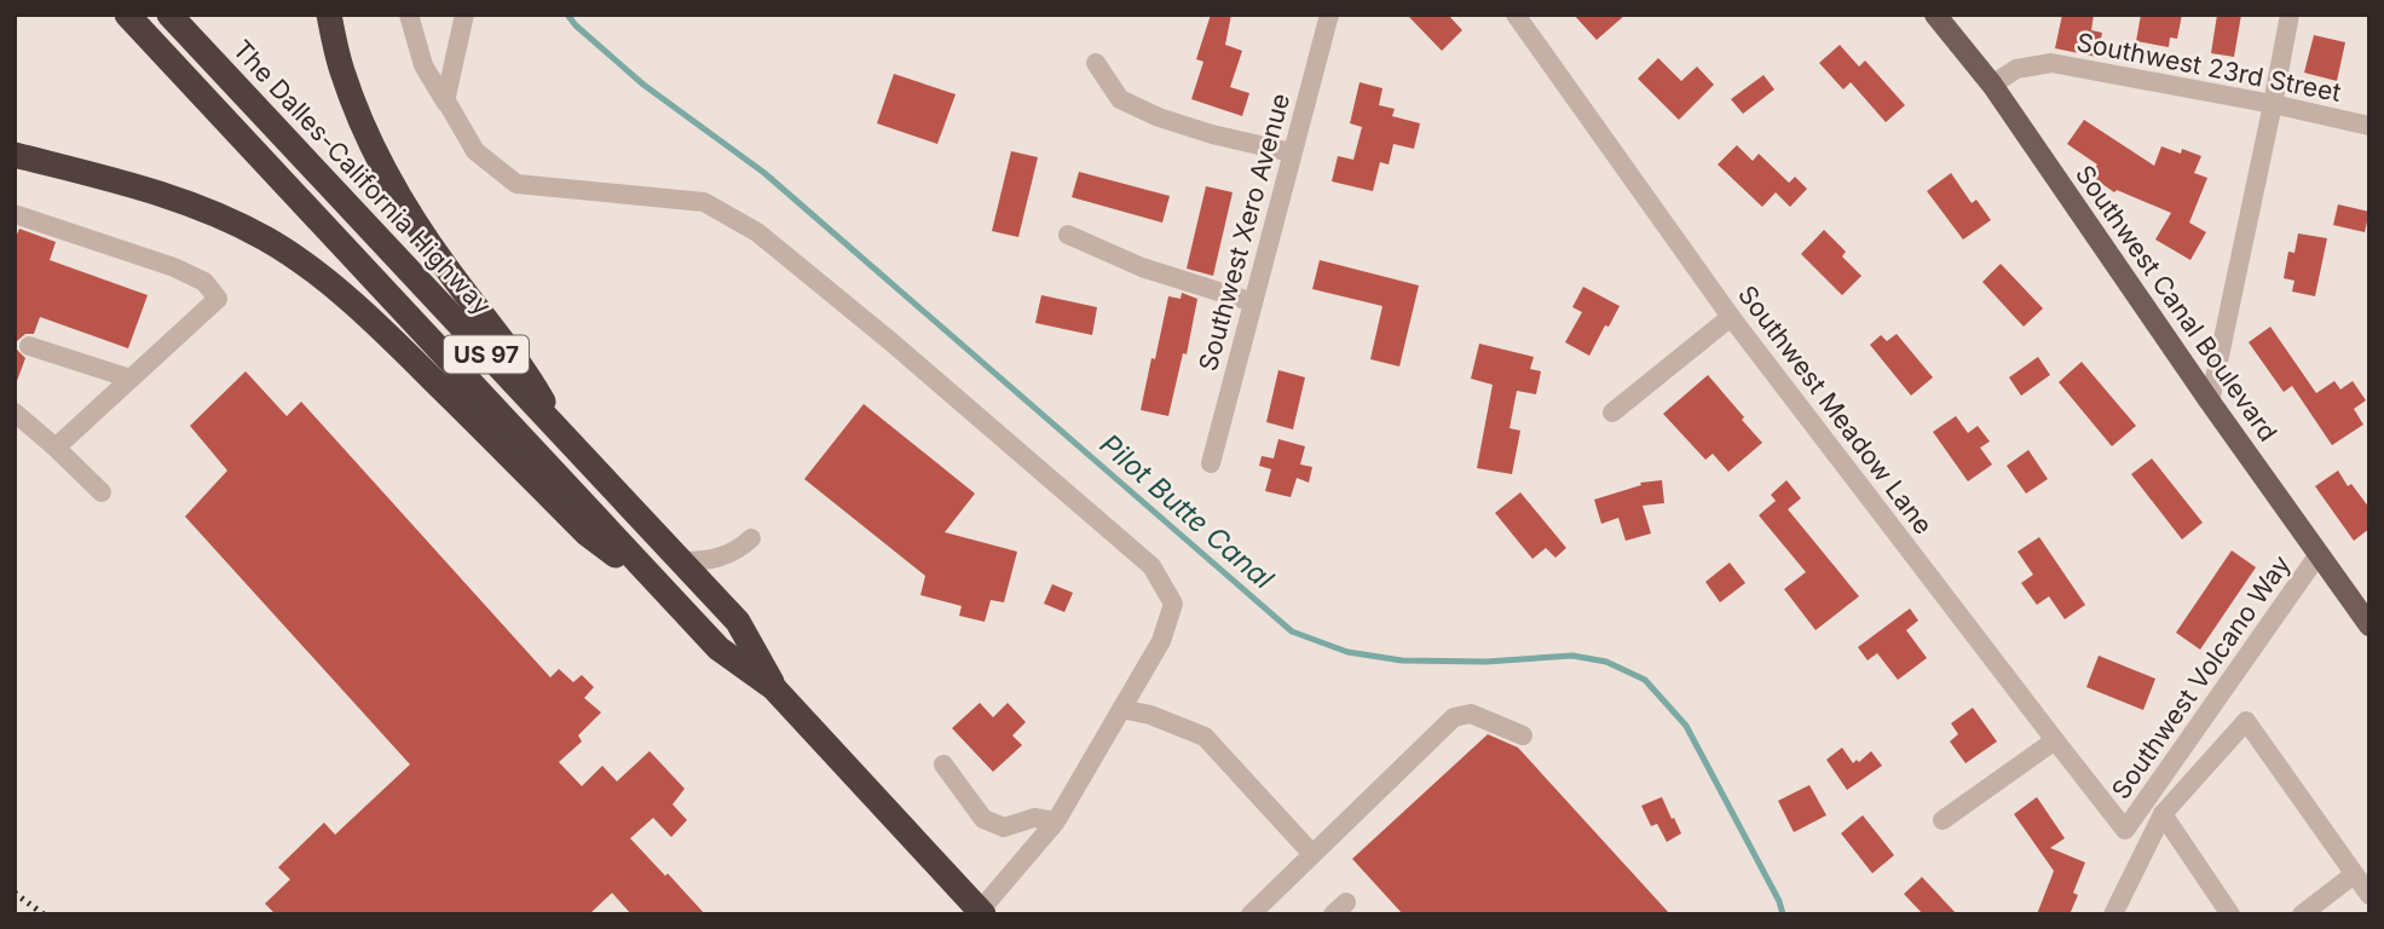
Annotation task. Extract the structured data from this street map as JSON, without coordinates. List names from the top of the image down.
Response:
{
  "streets": {
    "highway": ["The Dalles-California Highway", "US 97"],
    "main road": ["Southwest Canal Boulevard"],
    "street": [
      "Southwest 23rd Street",
      "Southwest Xero Avenue",
      "Southwest Meadow Lane",
      "Southwest Volcano Way"
    ]
  },
  "crossings": [
    ["Southwest 23rd Street", "Southwest Canal Boulevard"],
    ["Southwest Canal Boulevard", "Southwest Volcano Way"],
    ["Southwest Meadow Lane", "Southwest Volcano Way"]
  ],
  "water": ["Pilot Butte Canal"]
}
